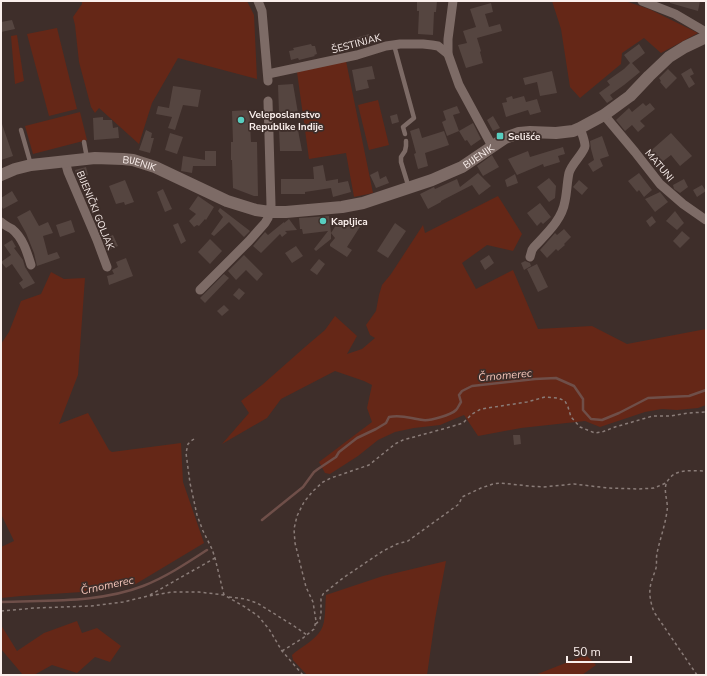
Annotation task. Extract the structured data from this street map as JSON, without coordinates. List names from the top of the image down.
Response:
{
  "streets": {
    "main road": ["BIJENIK"],
    "street": ["ŠESTINJAK", "MATUNI", "BIJENIČKI GOLJAK"]
  },
  "crossings": [
    ["BIJENIK", "MATUNI"],
    ["BIJENIK", "BIJENIČKI GOLJAK"]
  ],
  "water": ["Črnomerec"],
  "places": {
    "other": ["Veleposlanstvo Republike Indije", "Kapljica"],
    "transit": ["Selišće"]
  },
  "scale_bar": "50 m"
}
